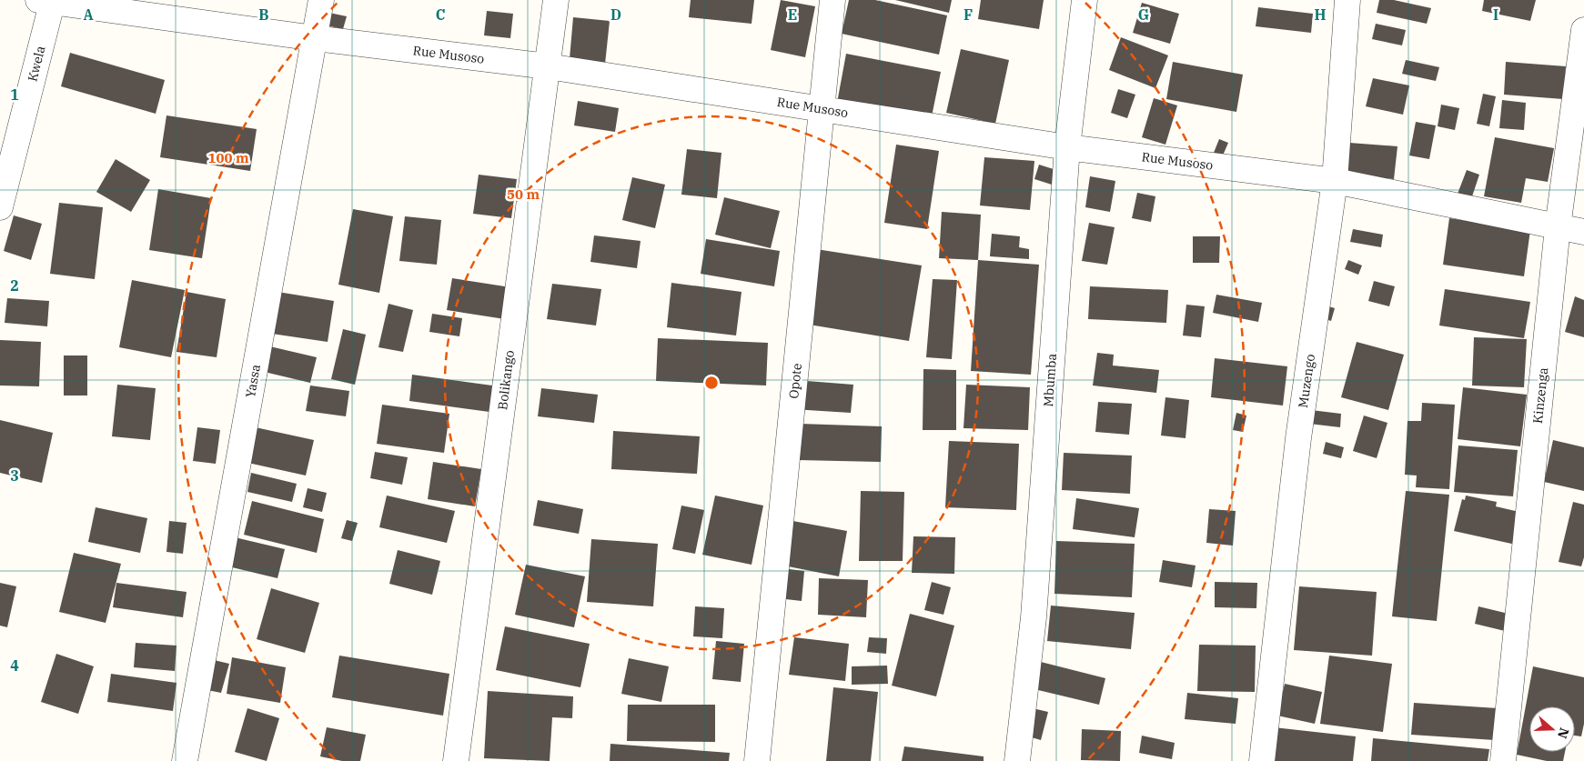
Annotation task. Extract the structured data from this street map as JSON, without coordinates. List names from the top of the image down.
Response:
{
  "streets": {
    "street": [
      "Rue Musoso",
      "Kwela",
      "Bolikango",
      "Mbumba",
      "Yassa",
      "Opote",
      "Muzengo",
      "Kinzenga"
    ]
  },
  "crossings": [
    ["Rue Musoso", "Kwela"],
    ["Rue Musoso", "Bolikango"],
    ["Rue Musoso", "Mbumba"],
    ["Rue Musoso", "Yassa"],
    ["Rue Musoso", "Opote"],
    ["Rue Musoso", "Muzengo"],
    ["Rue Musoso", "Kinzenga"]
  ],
  "north": "right",
  "grid": {
    "columns": [
      "A",
      "B",
      "C",
      "D",
      "E",
      "F",
      "G",
      "H",
      "I"
    ],
    "rows": [
      "1",
      "2",
      "3",
      "4"
    ]
  },
  "rings": ["100 m", "50 m"]
}
